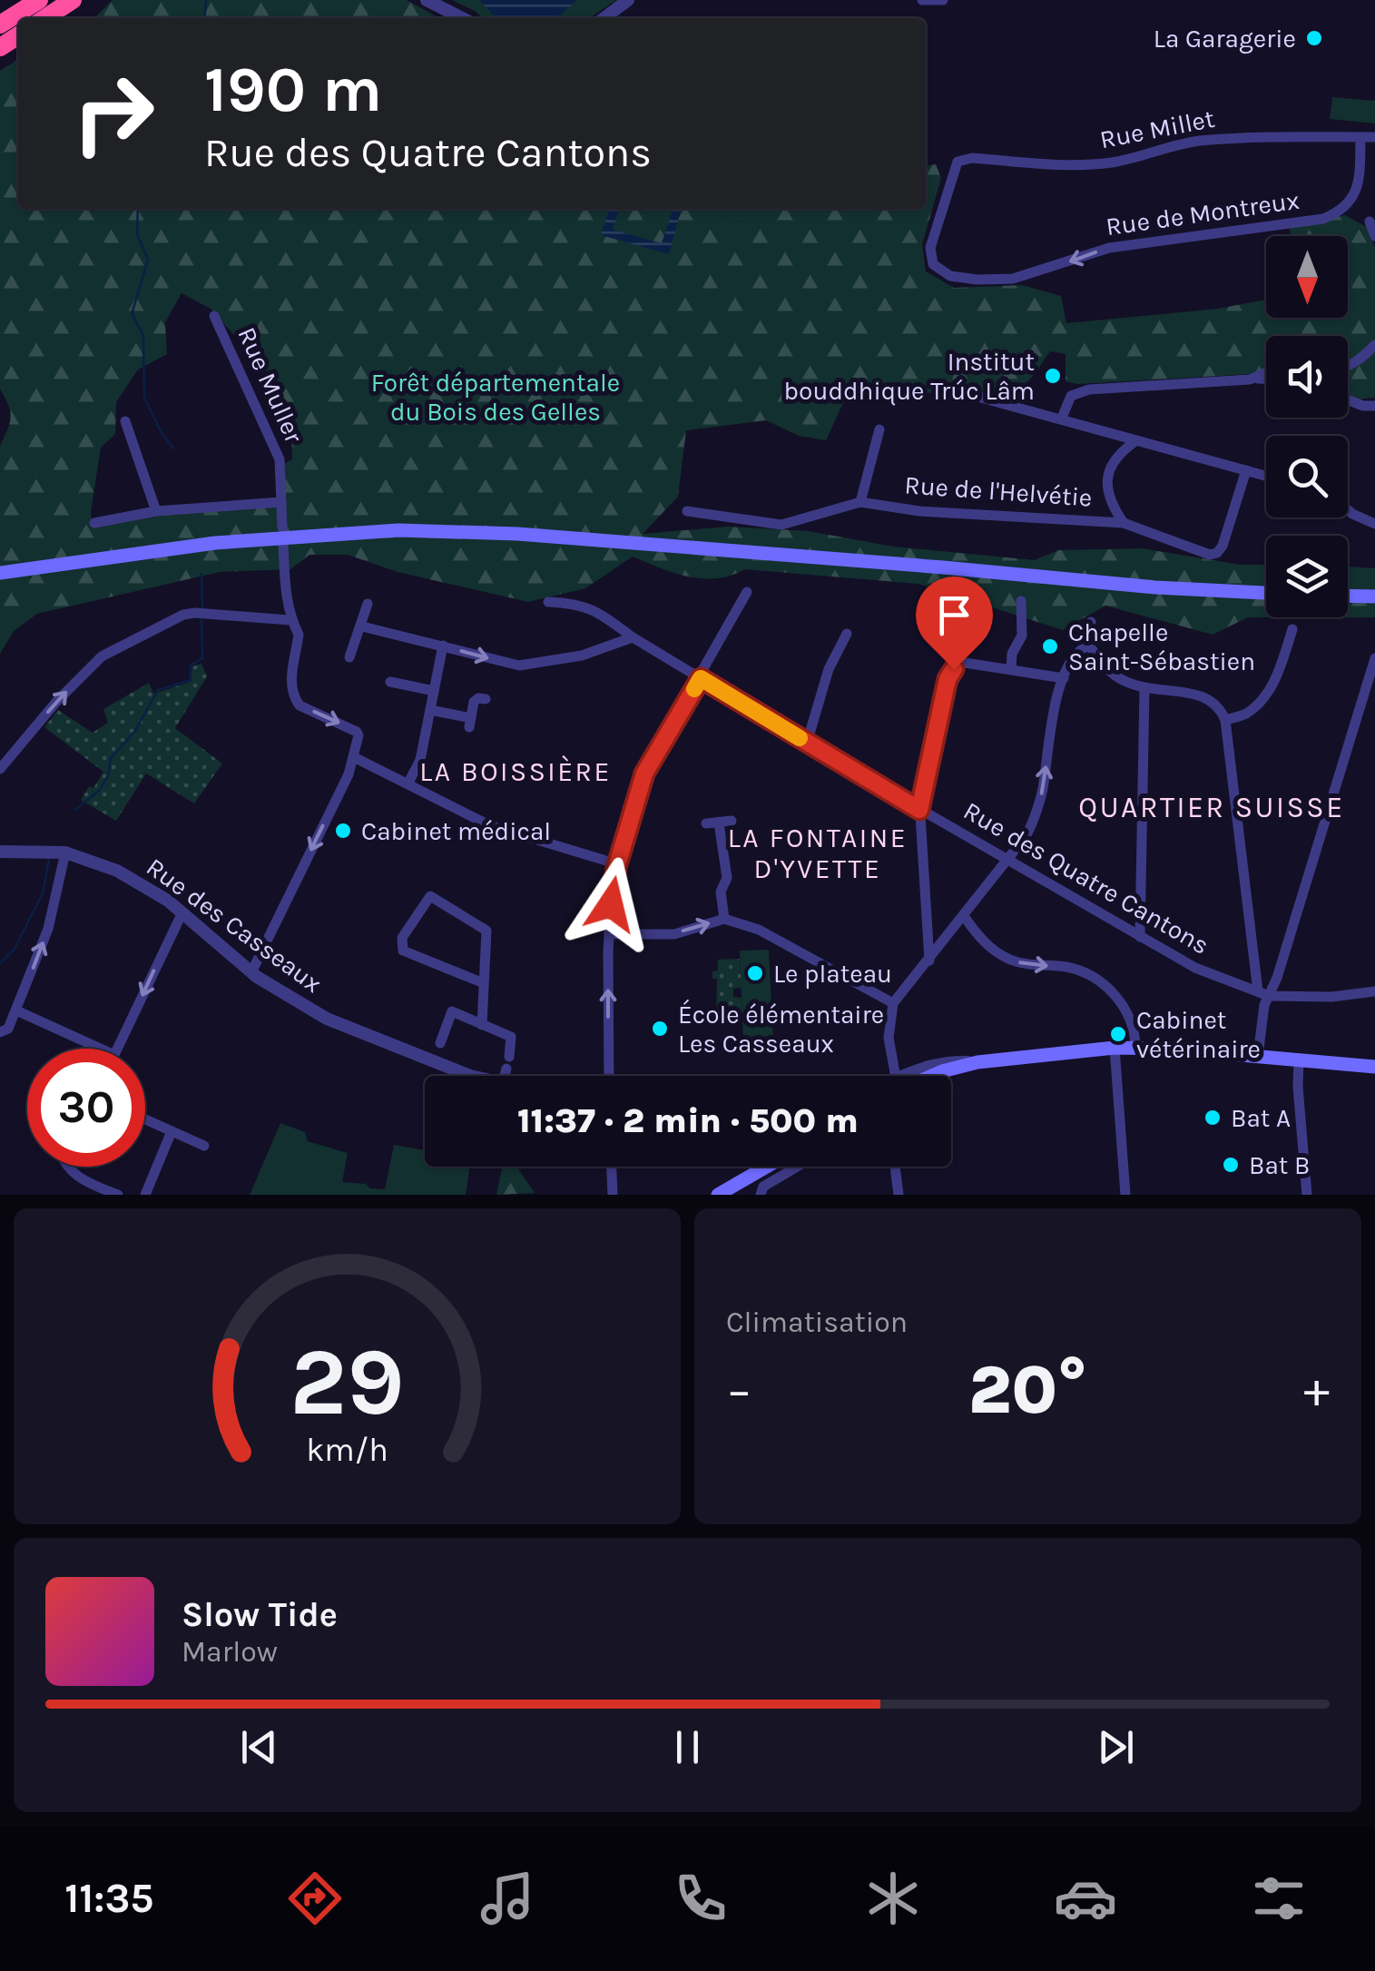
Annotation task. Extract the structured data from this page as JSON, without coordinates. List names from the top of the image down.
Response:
{
  "streets": {
    "street": [
      "Rue Millet",
      "Rue de Montreux",
      "Rue Muller",
      "Rue de l'Helvétie",
      "Rue des Quatre Cantons",
      "Rue des Casseaux"
    ]
  },
  "crossings": [
    ["Rue Millet", "Rue de Montreux"]
  ],
  "districts": ["LA BOISSIÈRE", "QUARTIER SUISSE", "LA FONTAINE D'YVETTE"],
  "parks": ["Forêt départementale du Bois des Gelles"],
  "places": [
    "La Garagerie",
    "Institut bouddhique Trúc Lâm",
    "Chapelle Saint-Sébastien",
    "Cabinet médical",
    "Le plateau",
    "École élémentaire Les Casseaux",
    "Cabinet vétérinaire",
    "Bat A",
    "Bat B"
  ],
  "north": "bottom",
  "page": {
    "turn": ["190 m", "Rue des Quatre Cantons"],
    "limit": "30",
    "trip": "11:37 · 2 min · 500 m",
    "tile": "Climatisation",
    "heat": ["−", "20°", "+"],
    "song": ["Slow Tide", "Marlow"],
    "tabs": "11:35",
    "gauge": ["29", "km/h"]
  }
}
